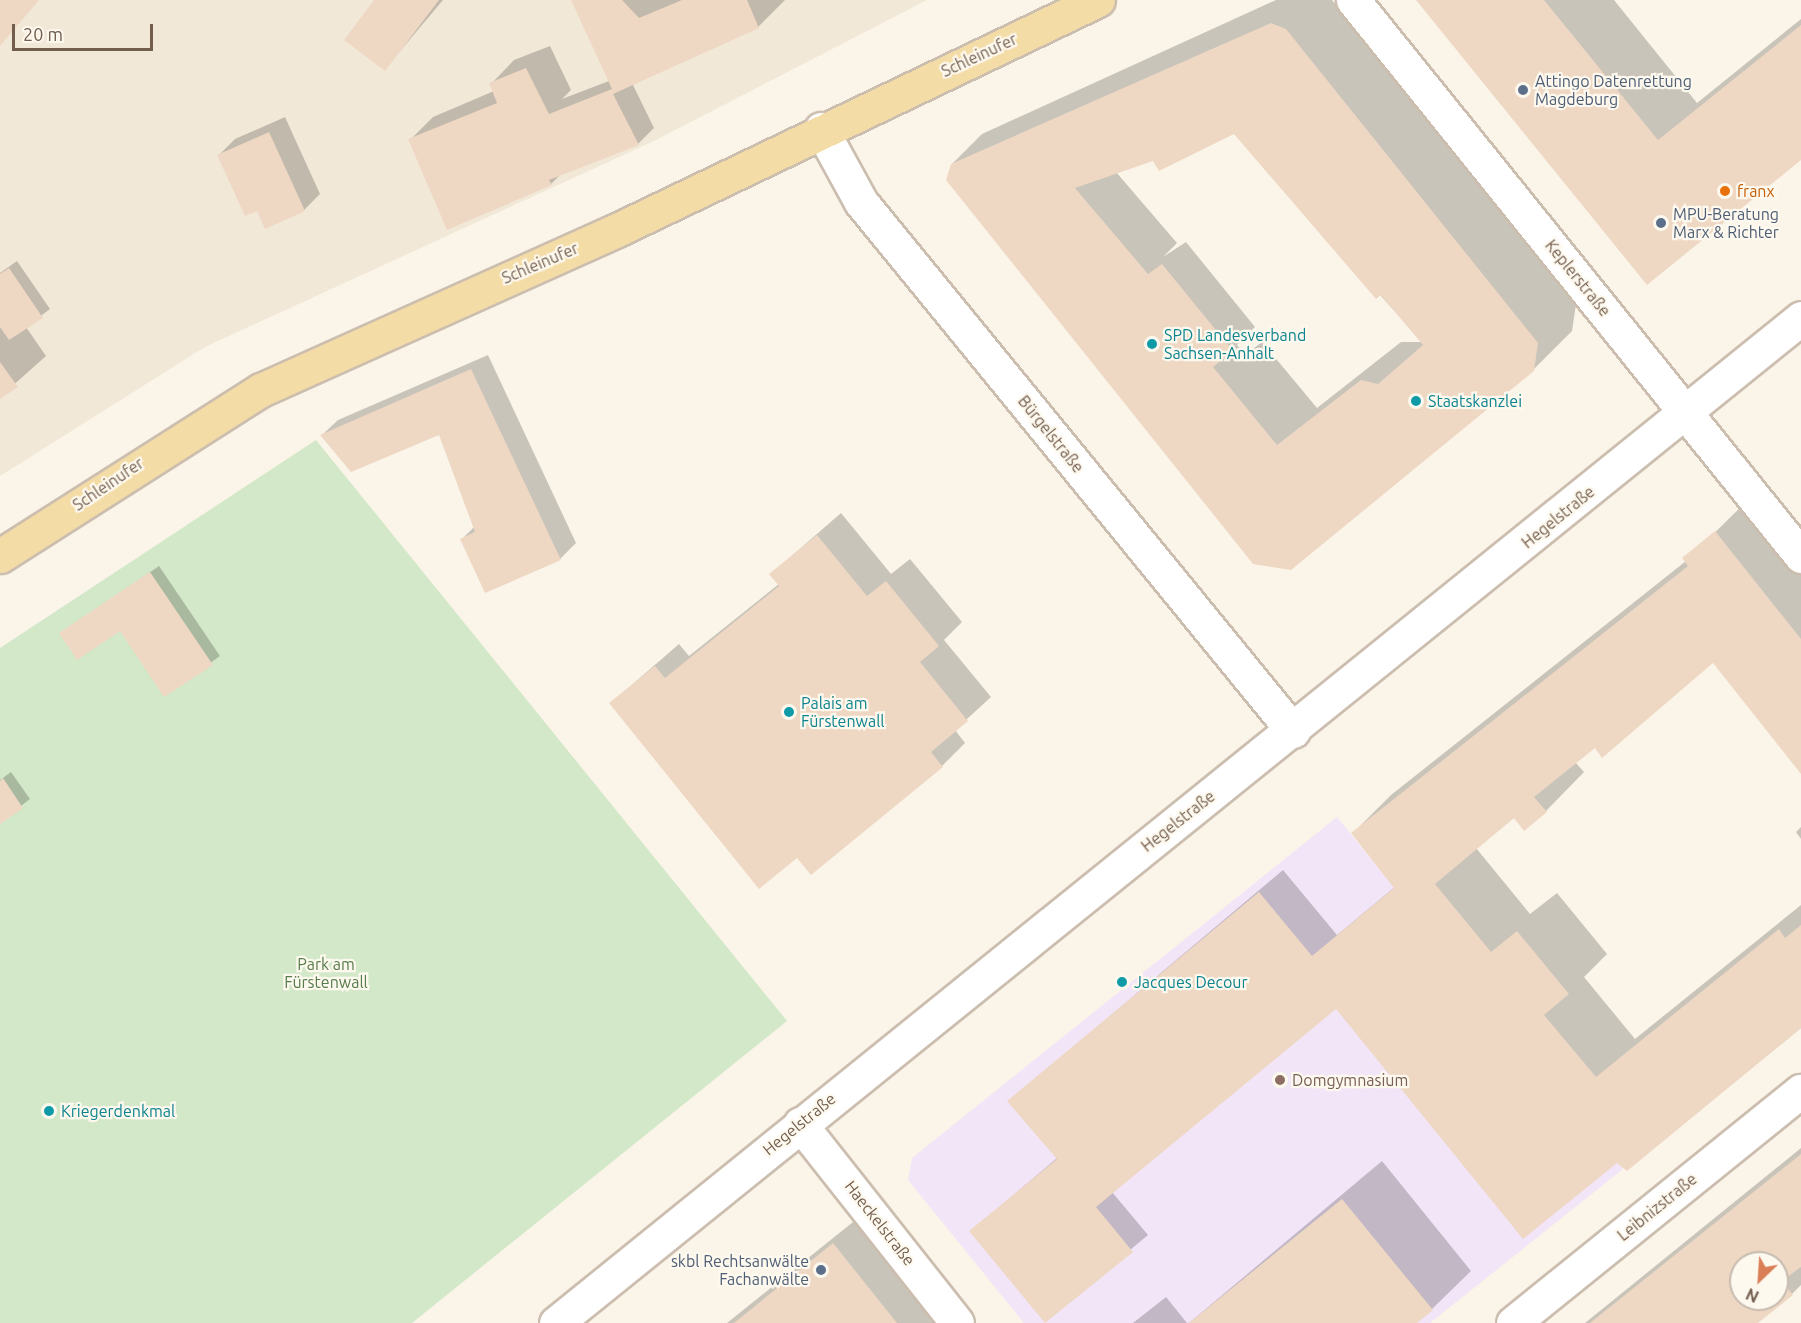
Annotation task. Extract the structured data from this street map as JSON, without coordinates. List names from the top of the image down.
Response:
{
  "streets": {
    "main road": ["Schleinufer"],
    "street": [
      "Keplerstraße",
      "Bürgelstraße",
      "Hegelstraße",
      "Leibnizstraße",
      "Haeckelstraße"
    ]
  },
  "crossings": [
    ["Schleinufer", "Bürgelstraße"],
    ["Keplerstraße", "Hegelstraße"],
    ["Bürgelstraße", "Hegelstraße"],
    ["Hegelstraße", "Haeckelstraße"]
  ],
  "parks": ["Park am Fürstenwall"],
  "places": [
    "Attingo Datenrettung Magdeburg",
    "franx",
    "MPU-Beratung Marx & Richter",
    "SPD Landesverband Sachsen-Anhalt",
    "Staatskanzlei",
    "Palais am Fürstenwall",
    "Jacques Decour",
    "Domgymnasium",
    "Kriegerdenkmal",
    "skbl Rechtsanwälte Fachanwälte"
  ],
  "scale_bar": "20 m",
  "north": "bottom left"
}
